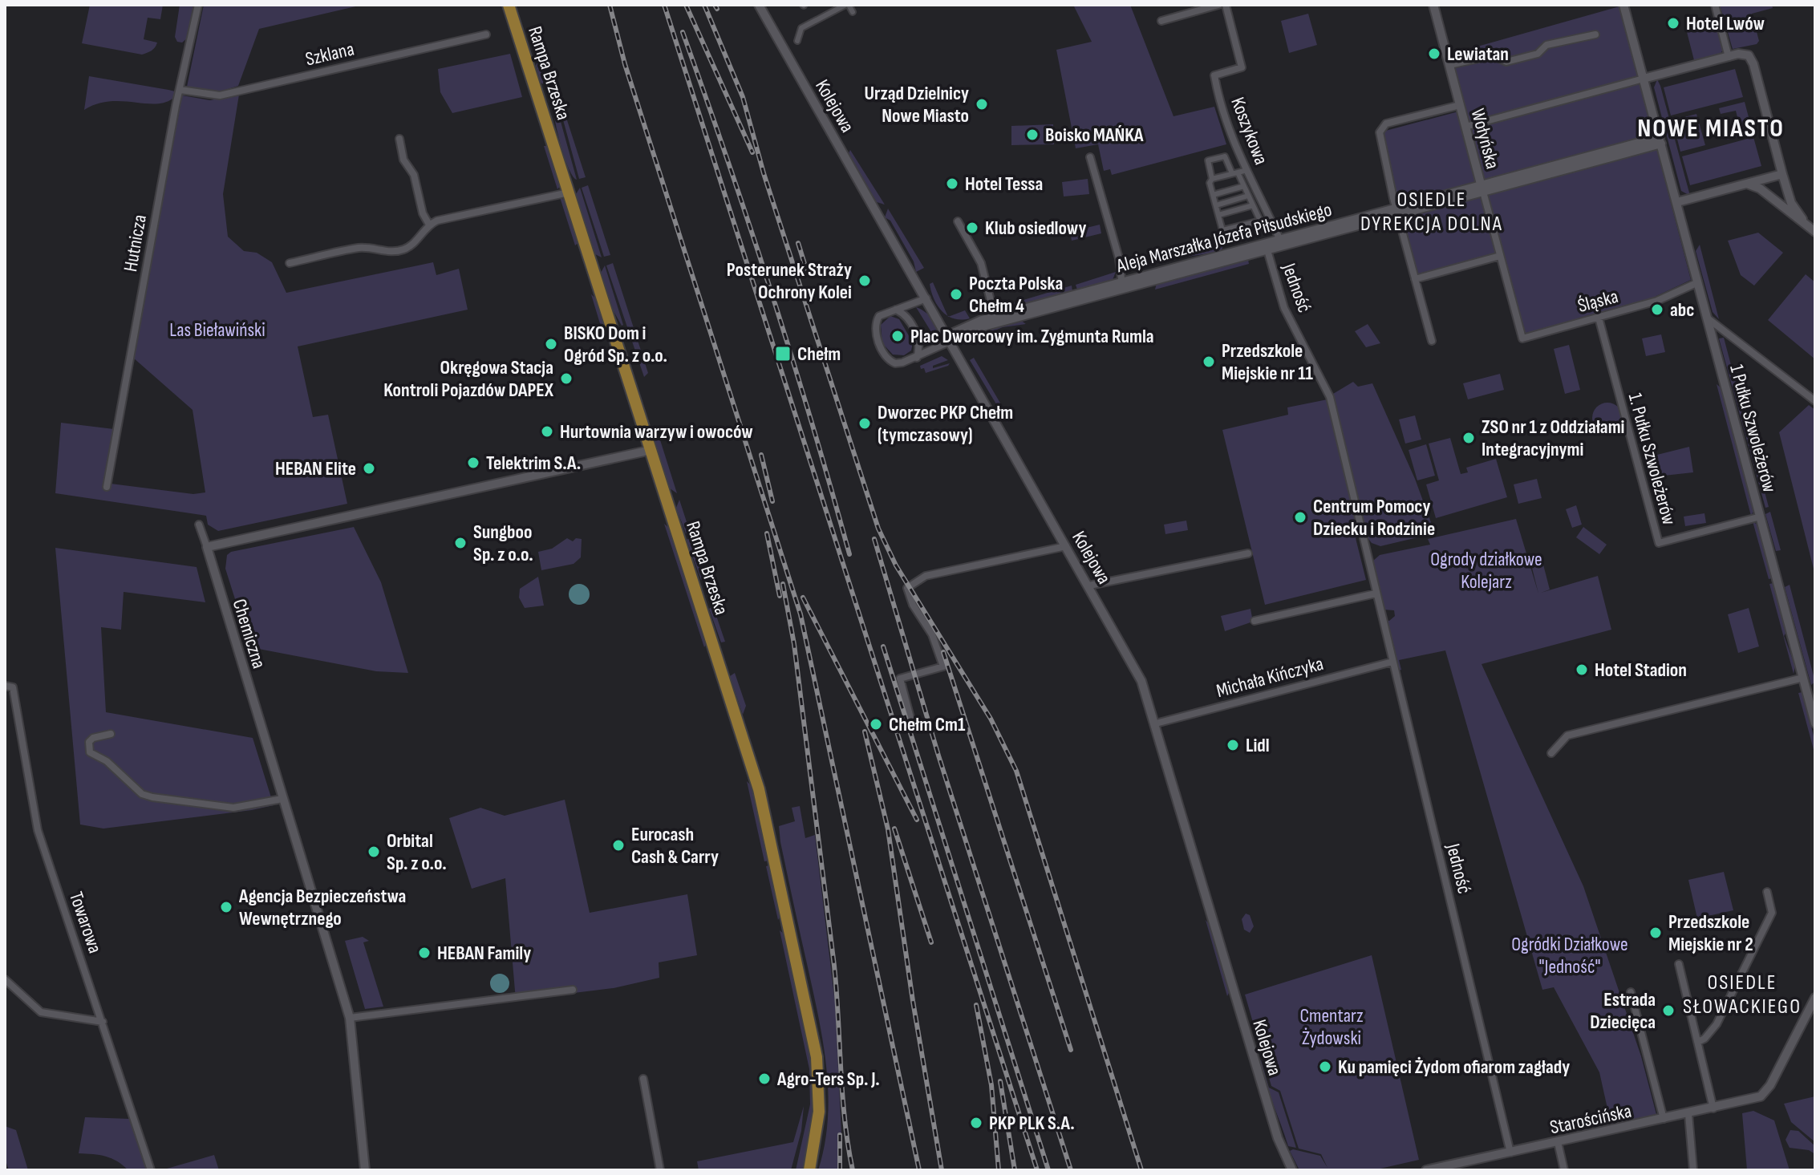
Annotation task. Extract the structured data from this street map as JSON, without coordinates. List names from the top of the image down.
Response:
{
  "streets": {
    "highway": ["Rampa Brzeska"],
    "street": [
      "Szklana",
      "Kolejowa",
      "Koszykowa",
      "Wołyńska",
      "Aleja Marszałka Józefa Piłsudskiego",
      "Hutnicza",
      "Jedność",
      "Śląska",
      "1 Pułku Szwoleżerów",
      "1. Pułku Szwoleżerów",
      "Chemiczna",
      "Michała Kińczyka",
      "Towarowa",
      "Starościńska"
    ]
  },
  "crossings": [
    ["Szklana", "Hutnicza"],
    ["Kolejowa", "Aleja Marszałka Józefa Piłsudskiego"],
    ["Kolejowa", "Michała Kińczyka"],
    ["Koszykowa", "Aleja Marszałka Józefa Piłsudskiego"],
    ["Wołyńska", "Aleja Marszałka Józefa Piłsudskiego"],
    ["Wołyńska", "Śląska"],
    ["Aleja Marszałka Józefa Piłsudskiego", "Jedność"],
    ["Aleja Marszałka Józefa Piłsudskiego", "1 Pułku Szwoleżerów"],
    ["Jedność", "Michała Kińczyka"],
    ["Jedność", "Starościńska"],
    ["Śląska", "1 Pułku Szwoleżerów"],
    ["Śląska", "1. Pułku Szwoleżerów"],
    ["1 Pułku Szwoleżerów", "1. Pułku Szwoleżerów"]
  ],
  "districts": ["NOWE MIASTO", "OSIEDLE DYREKCJA DOLNA", "OSIEDLE SŁOWACKIEGO"],
  "parks": [
    "Las Bieławiński",
    "Ogrody działkowe Kolejarz",
    "Ogródki Działkowe \"Jedność\"",
    "Cmentarz Żydowski"
  ],
  "places": {
    "other": [
      "Hotel Lwów",
      "Lewiatan",
      "Urząd Dzielnicy Nowe Miasto",
      "Boisko MAŃKA",
      "Hotel Tessa",
      "Klub osiedlowy",
      "Posterunek Straży Ochrony Kolei",
      "Poczta Polska Chełm 4",
      "abc",
      "Plac Dworcowy im. Zygmunta Rumla",
      "BISKO Dom i Ogród Sp. z o.o.",
      "Przedszkole Miejskie nr 11",
      "Okręgowa Stacja Kontroli Pojazdów DAPEX",
      "Dworzec PKP Chełm (tymczasowy)",
      "Hurtownia warzyw i owoców",
      "ZSO nr 1 z Oddziałami Integracyjnymi",
      "Telektrim S.A.",
      "HEBAN Elite",
      "Centrum Pomocy Dziecku i Rodzinie",
      "Sungboo Sp. z o.o.",
      "Hotel Stadion",
      "Chełm Cm1",
      "Lidl",
      "Eurocash Cash & Carry",
      "Orbital Sp. z o.o.",
      "Agencja Bezpieczeństwa Wewnętrznego",
      "Przedszkole Miejskie nr 2",
      "HEBAN Family",
      "Estrada Dziecięca",
      "Ku pamięci Żydom ofiarom zagłady",
      "Agro-Ters Sp. J.",
      "PKP PLK S.A."
    ],
    "transit": ["Chełm"]
  }
}
